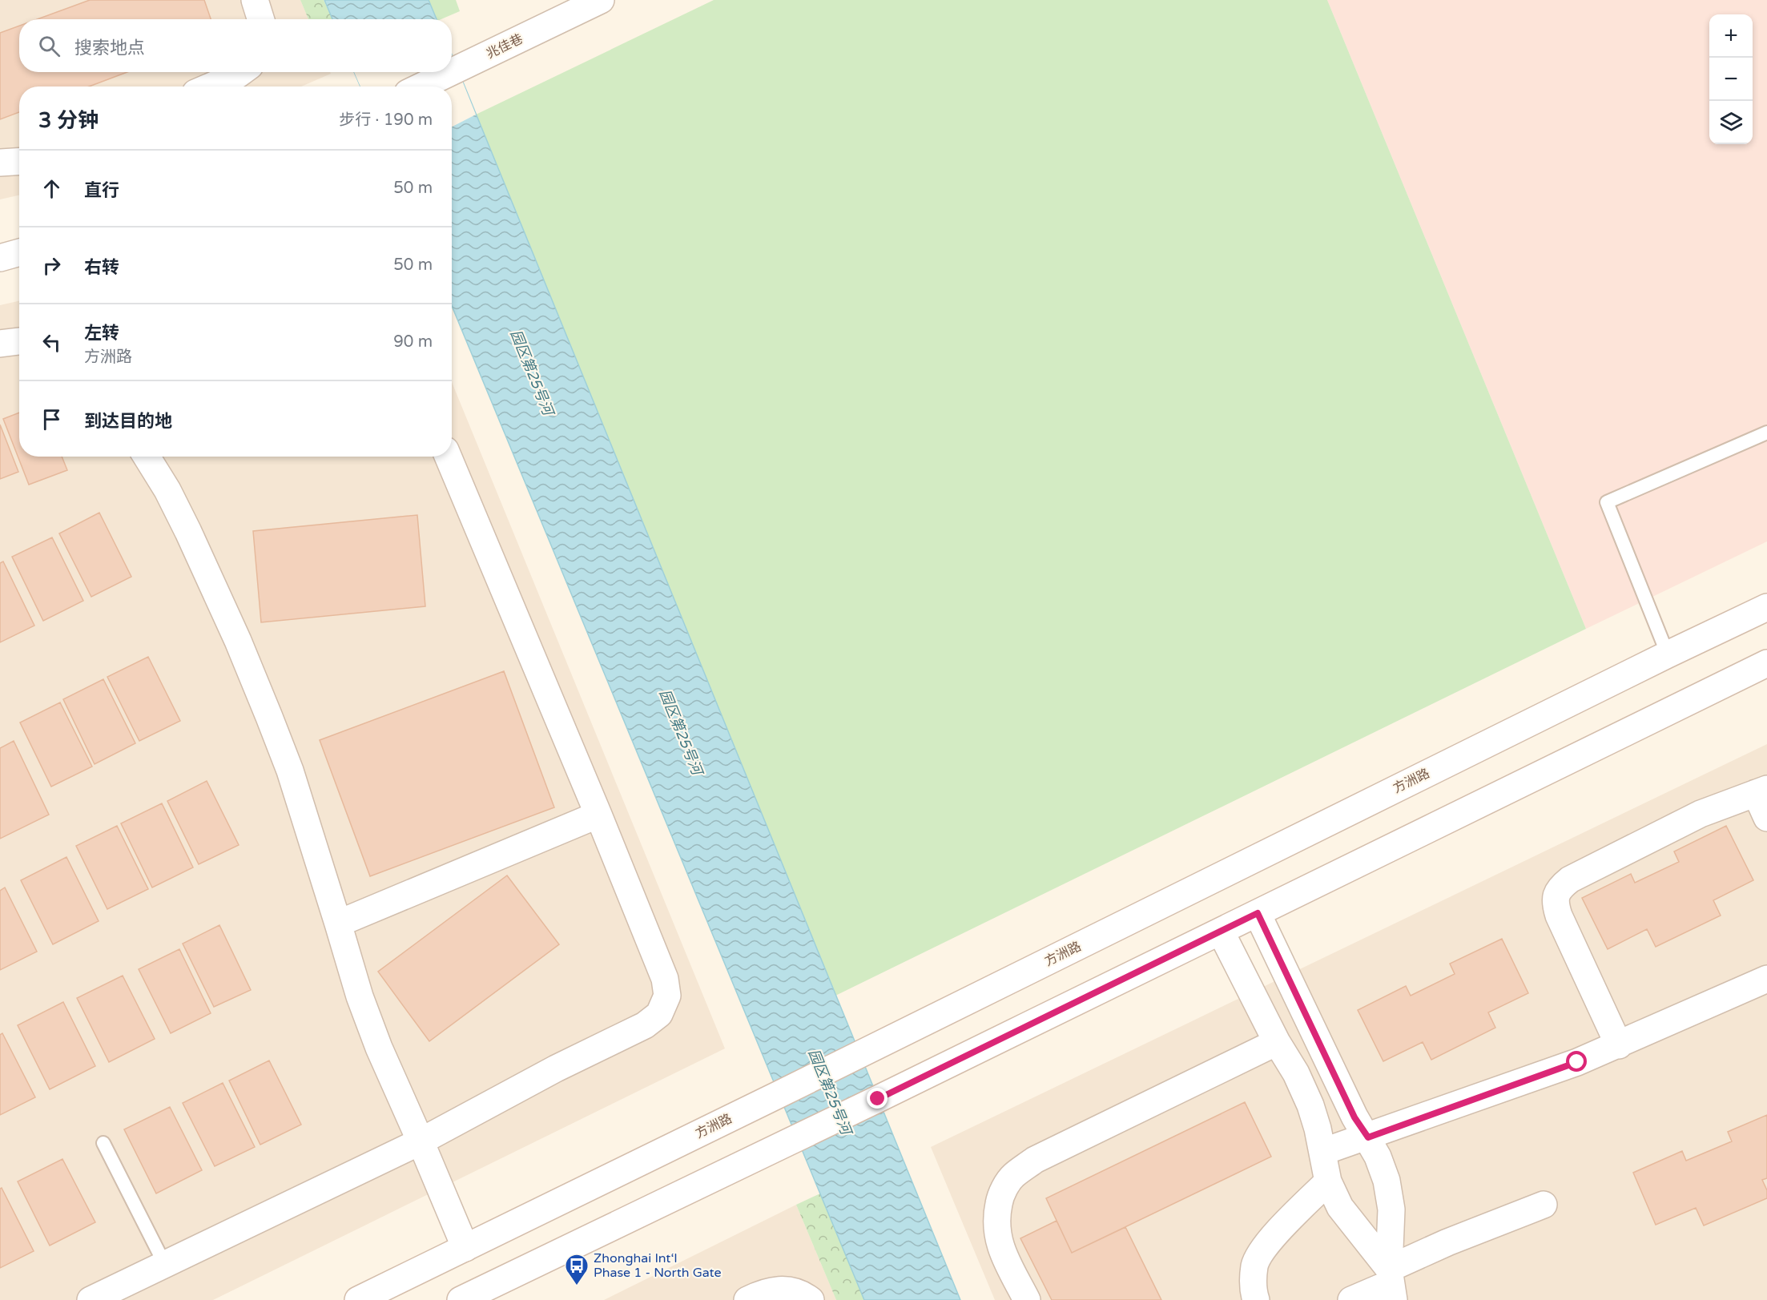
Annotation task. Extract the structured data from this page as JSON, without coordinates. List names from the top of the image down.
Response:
{
  "streets": {
    "street": ["兆佳巷", "方洲路"]
  },
  "water": ["园区第25号河"],
  "places": {
    "bus stop": ["Zhonghai Int‘l Phase 1 - North Gate"]
  },
  "page": {
    "map_buttons": ["+", "−"],
    "search": "搜索地点",
    "heading": ["3 分钟", "步行 · 190 m"],
    "list": [
      ["直行", "50 m"],
      ["右转", "50 m"],
      ["左转", "方洲路", "90 m"],
      "到达目的地"
    ]
  }
}
